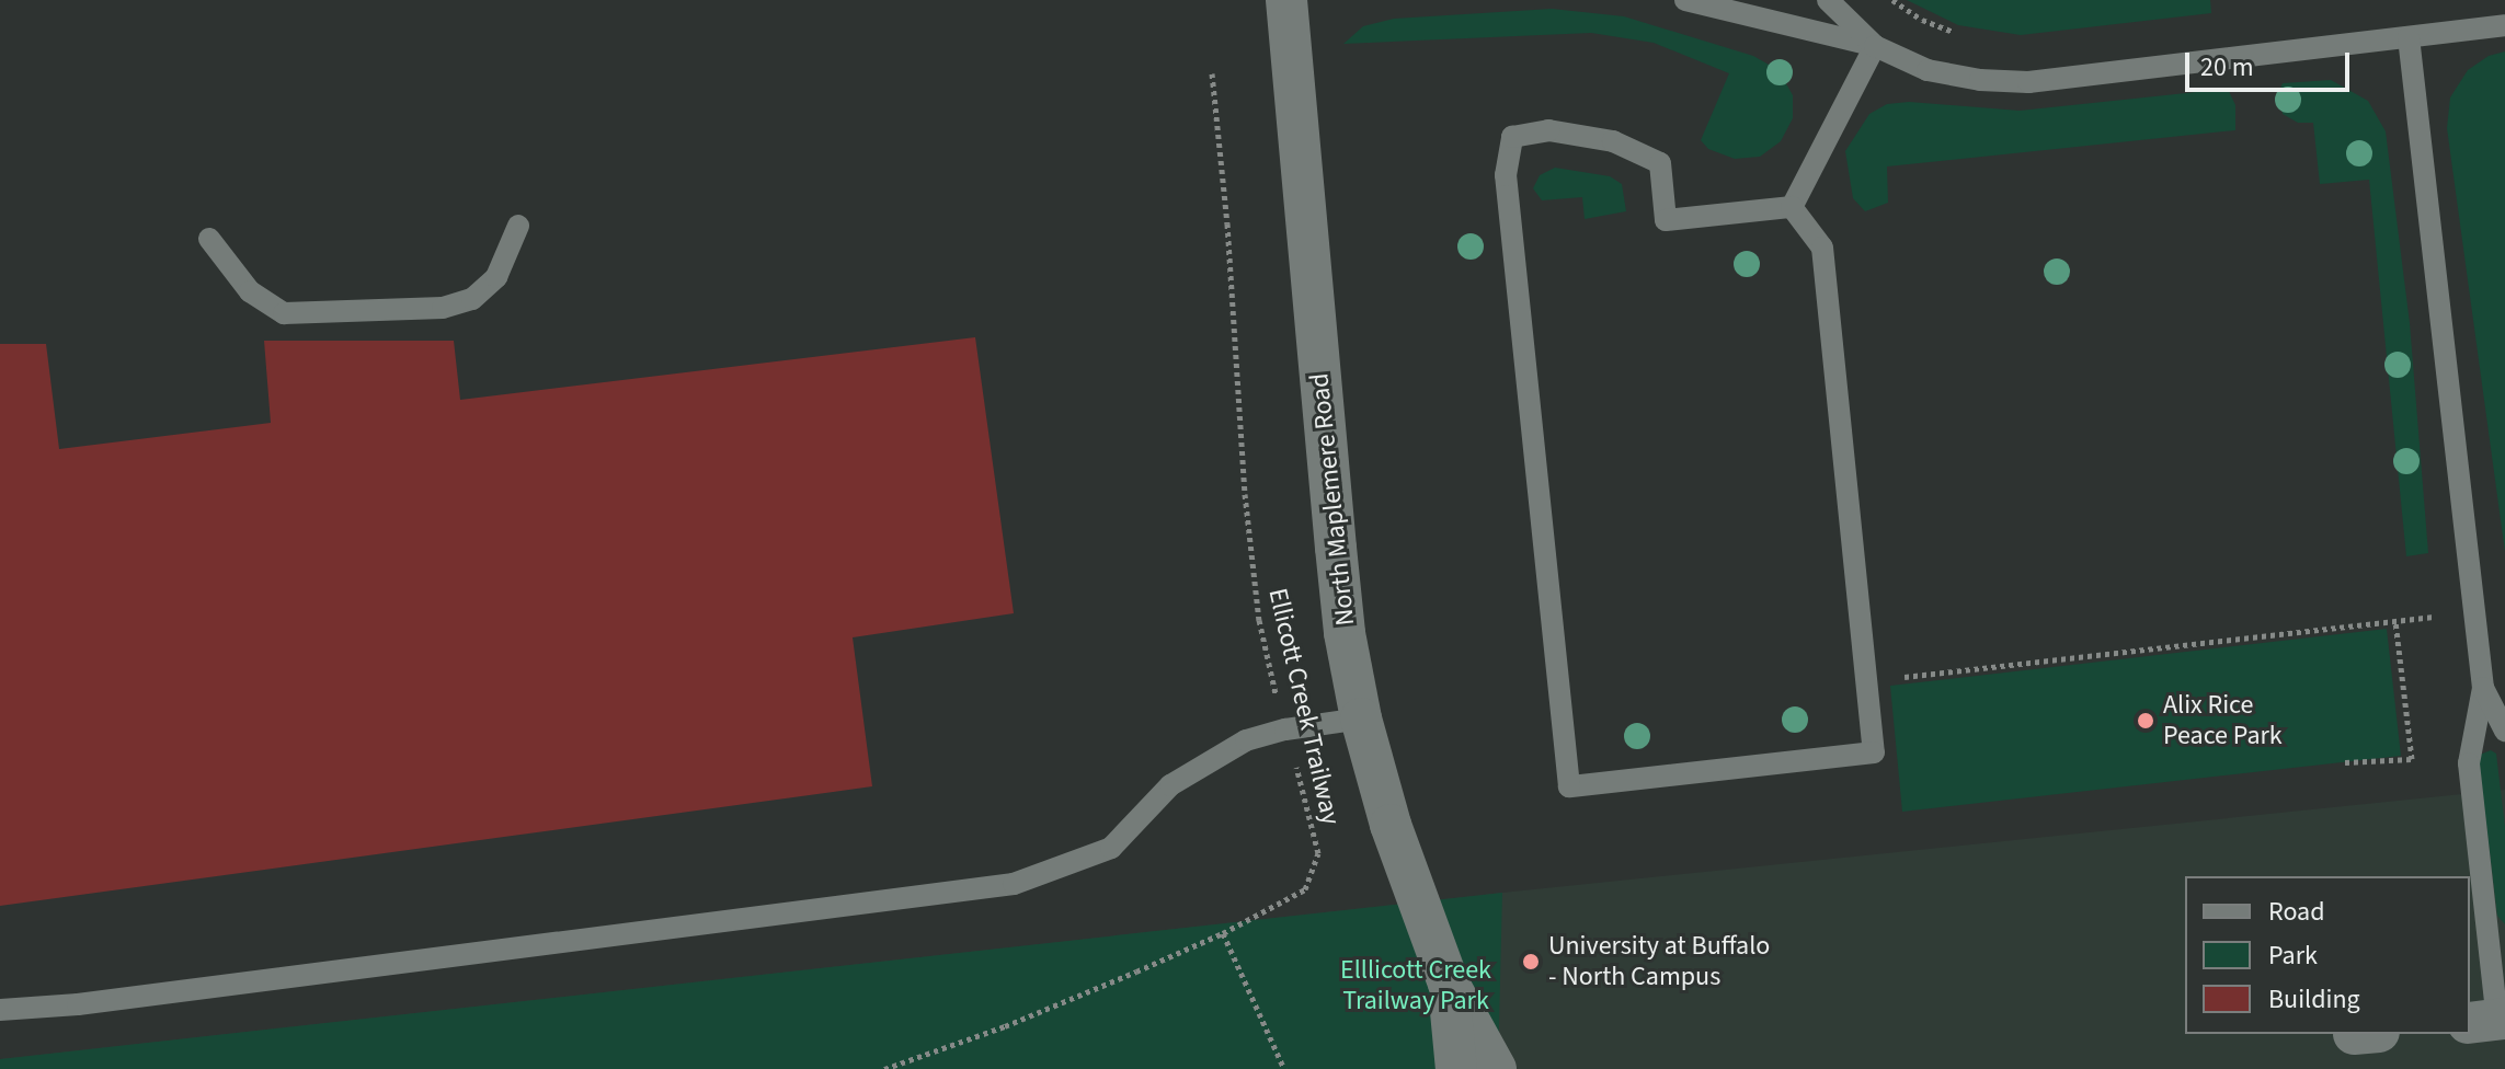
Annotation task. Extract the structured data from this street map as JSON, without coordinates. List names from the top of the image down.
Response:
{
  "streets": {
    "street": ["North Maplemere Road"],
    "path": ["Ellicott Creek Trailway"]
  },
  "parks": ["Elllicott Creek Trailway Park"],
  "places": ["Alix Rice Peace Park", "University at Buffalo - North Campus"],
  "legend": ["Road", "Park", "Building"],
  "scale_bar": "20 m"
}
